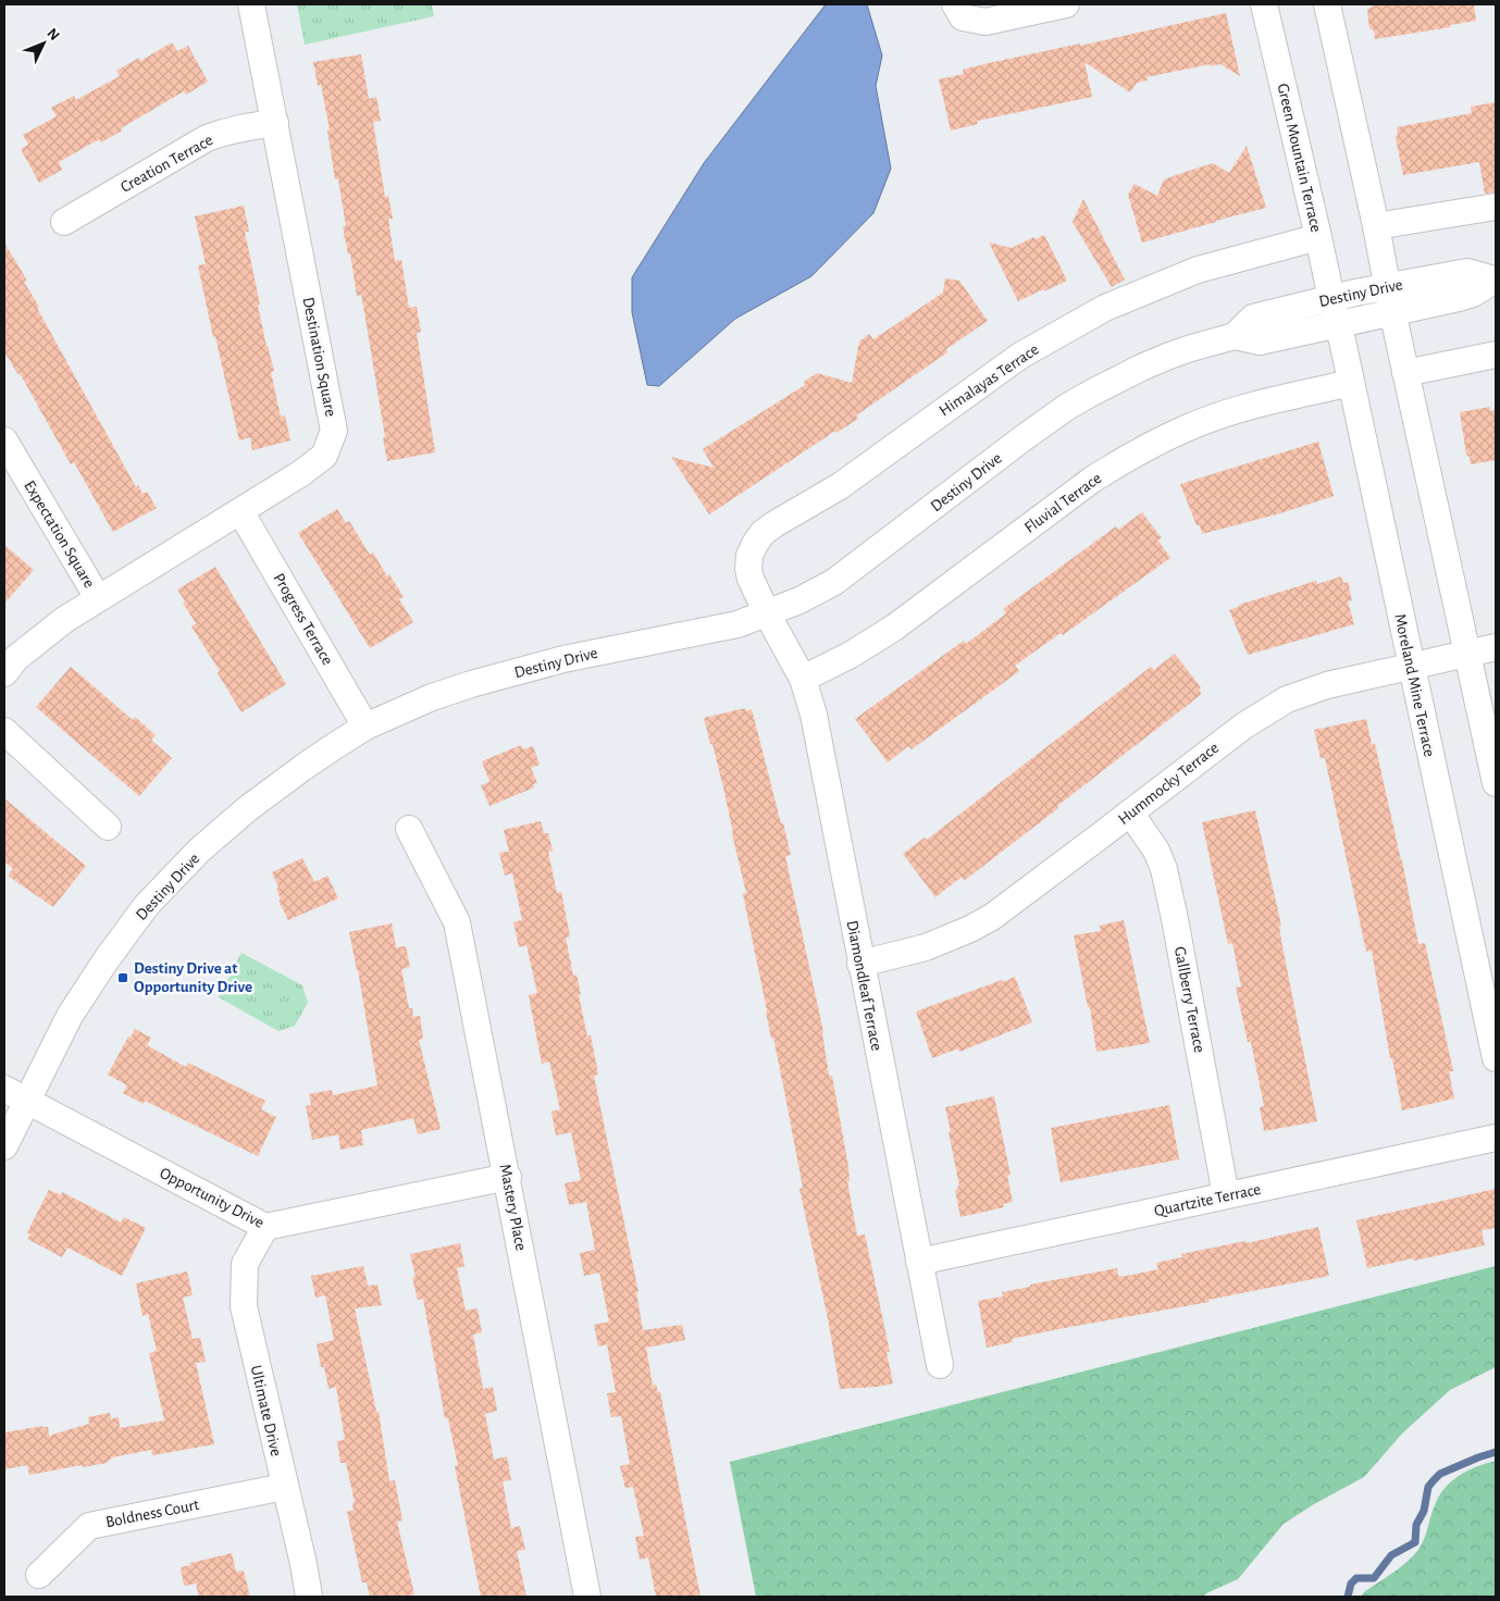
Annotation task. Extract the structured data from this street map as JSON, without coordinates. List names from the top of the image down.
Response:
{
  "streets": {
    "street": [
      "Green Mountain Terrace",
      "Creation Terrace",
      "Destiny Drive",
      "Destination Square",
      "Himalayas Terrace",
      "Fluvial Terrace",
      "Expectation Square",
      "Progress Terrace",
      "Moreland Mine Terrace",
      "Hummocky Terrace",
      "Diamondleaf Terrace",
      "Gallberry Terrace",
      "Opportunity Drive",
      "Quartzite Terrace",
      "Mastery Place",
      "Ultimate Drive",
      "Boldness Court"
    ]
  },
  "crossings": [
    ["Green Mountain Terrace", "Destiny Drive"],
    ["Green Mountain Terrace", "Himalayas Terrace"],
    ["Green Mountain Terrace", "Moreland Mine Terrace"],
    ["Creation Terrace", "Destination Square"],
    ["Destiny Drive", "Himalayas Terrace"],
    ["Destiny Drive", "Progress Terrace"],
    ["Destiny Drive", "Moreland Mine Terrace"],
    ["Destiny Drive", "Diamondleaf Terrace"],
    ["Destiny Drive", "Opportunity Drive"],
    ["Destination Square", "Expectation Square"],
    ["Destination Square", "Progress Terrace"],
    ["Himalayas Terrace", "Diamondleaf Terrace"],
    ["Fluvial Terrace", "Moreland Mine Terrace"],
    ["Fluvial Terrace", "Diamondleaf Terrace"],
    ["Moreland Mine Terrace", "Hummocky Terrace"],
    ["Hummocky Terrace", "Diamondleaf Terrace"],
    ["Hummocky Terrace", "Gallberry Terrace"],
    ["Diamondleaf Terrace", "Quartzite Terrace"],
    ["Gallberry Terrace", "Quartzite Terrace"],
    ["Opportunity Drive", "Mastery Place"],
    ["Opportunity Drive", "Ultimate Drive"],
    ["Ultimate Drive", "Boldness Court"]
  ],
  "places": {
    "transit": ["Destiny Drive at Opportunity Drive"]
  },
  "north": "top right"
}
